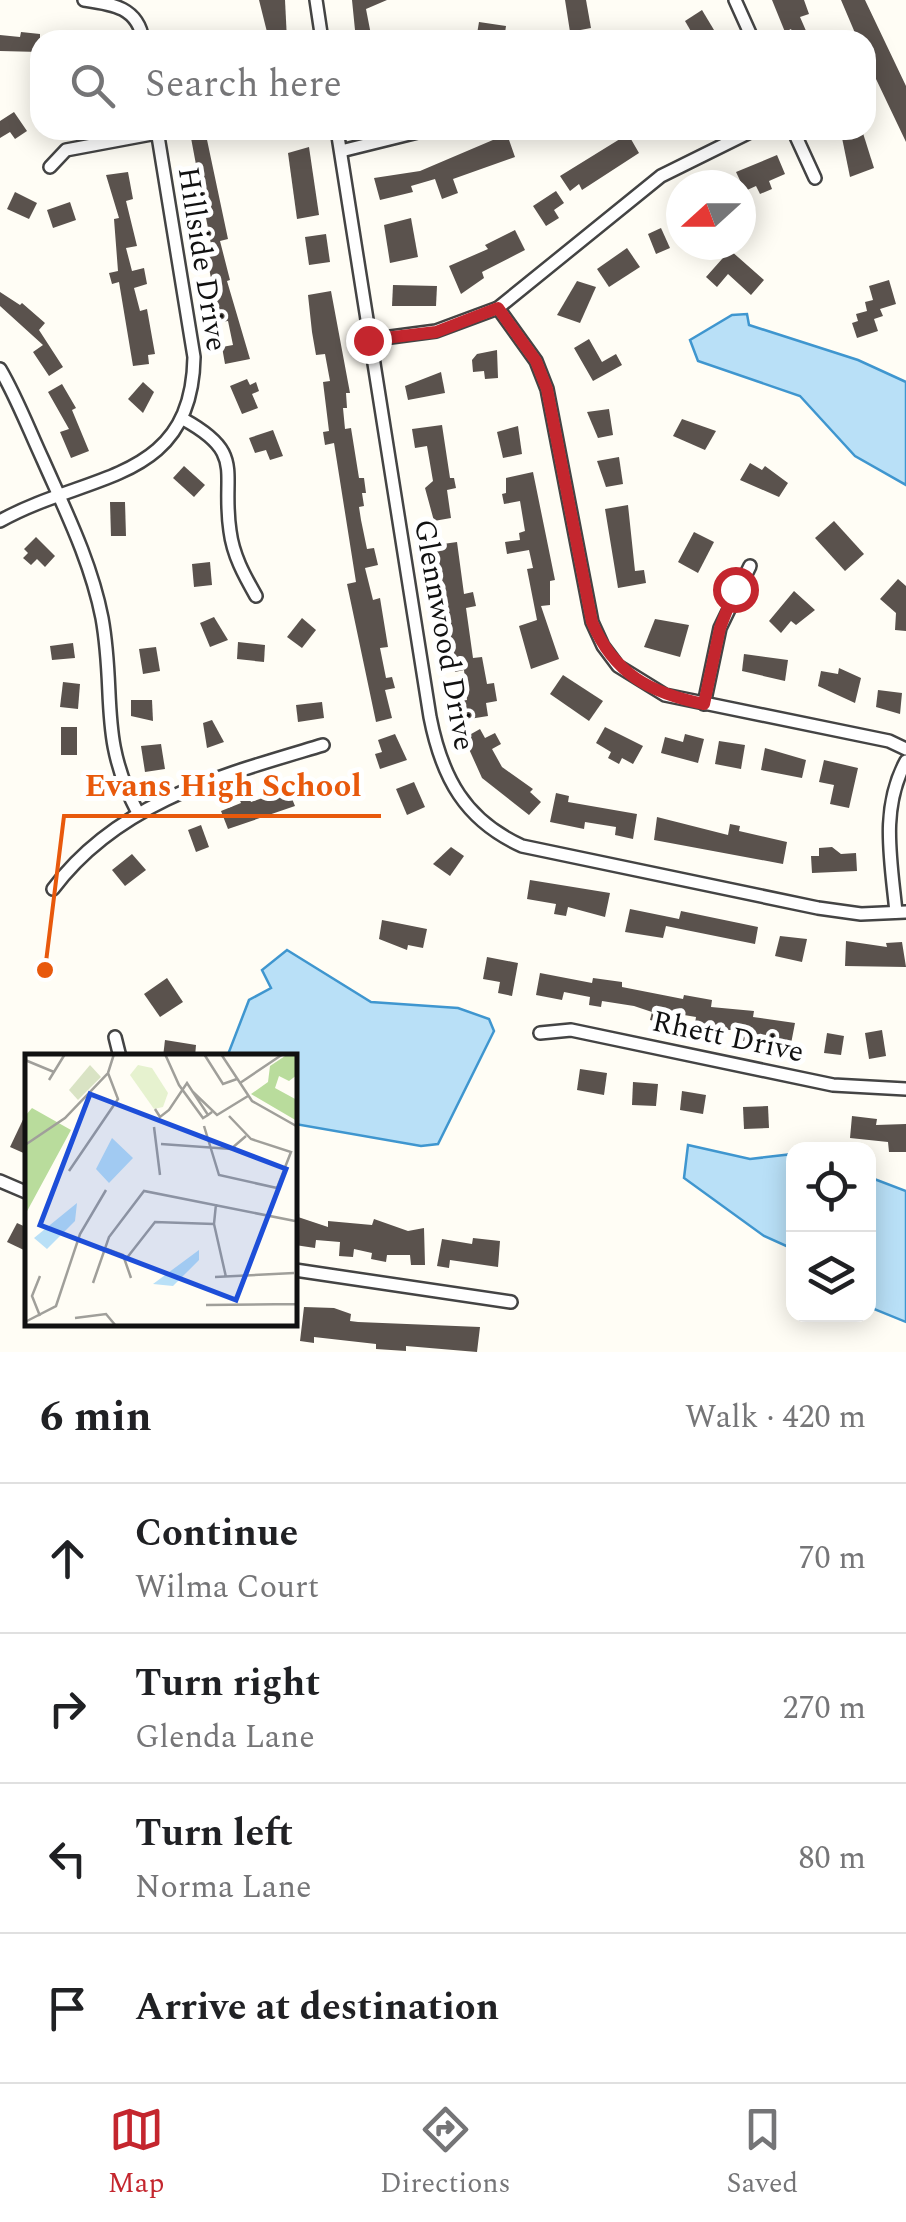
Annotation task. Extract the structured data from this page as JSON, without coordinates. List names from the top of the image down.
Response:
{
  "streets": {
    "street": ["Hillside Drive", "Glennwood Drive", "Rhett Drive"]
  },
  "places": ["Evans High School"],
  "north": "left",
  "page": {
    "search": "Search here",
    "heading": ["6 min", "Walk · 420 m"],
    "list": [
      ["Continue", "Wilma Court", "70 m"],
      ["Turn right", "Glenda Lane", "270 m"],
      ["Turn left", "Norma Lane", "80 m"],
      "Arrive at destination"
    ],
    "nav": ["Map", "Directions", "Saved"]
  }
}
